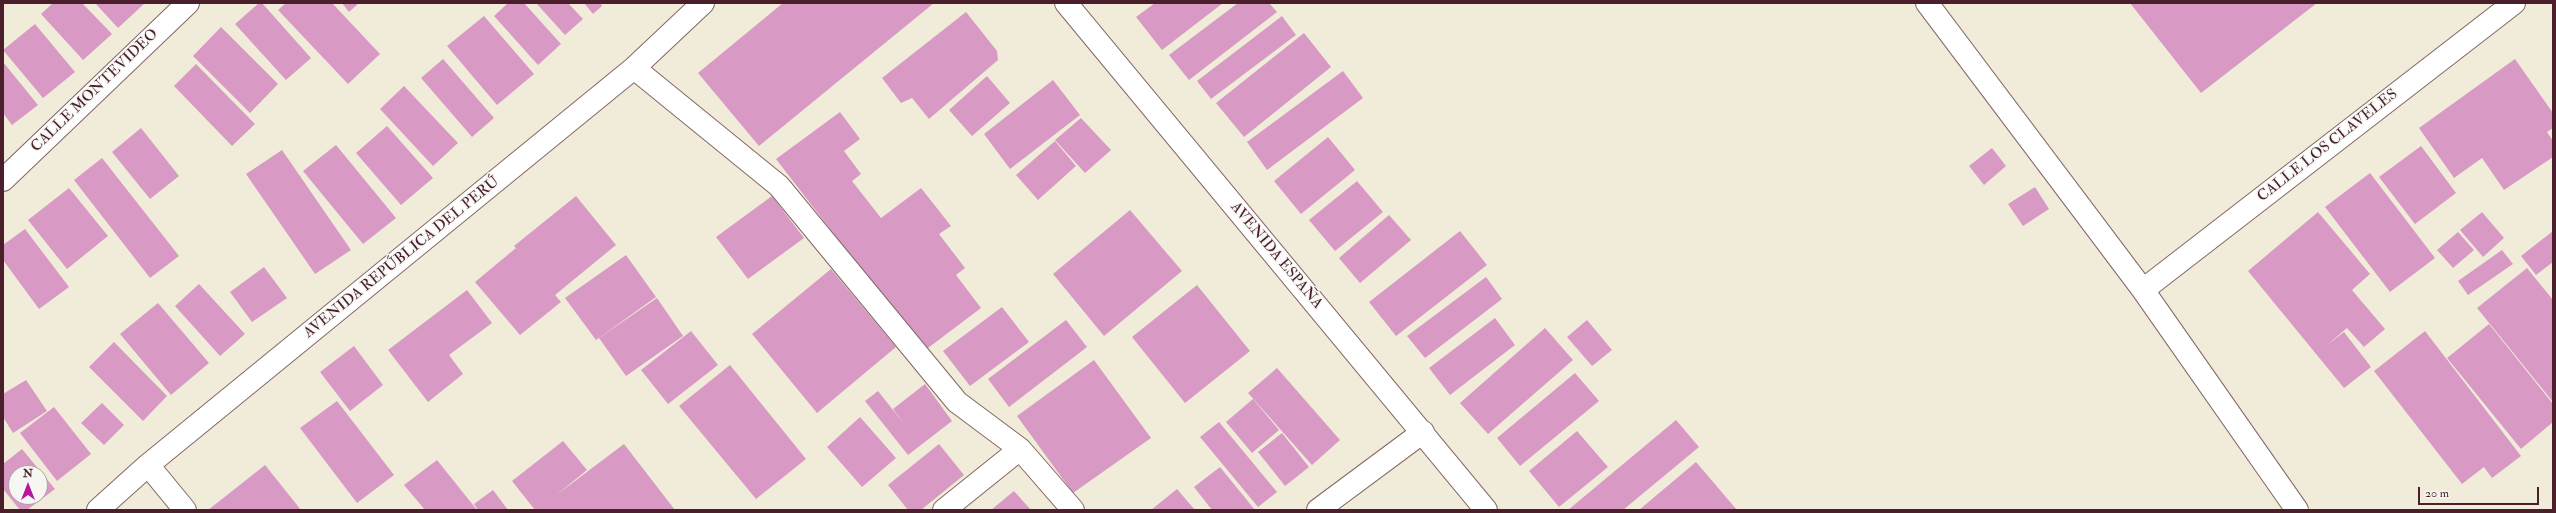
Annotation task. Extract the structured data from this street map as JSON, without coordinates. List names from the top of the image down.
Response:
{
  "streets": {
    "street": [
      "CALLE MONTEVIDEO",
      "CALLE LOS CLAVELES",
      "AVENIDA ESPAÑA",
      "AVENIDA REPÚBLICA DEL PERÚ"
    ]
  },
  "scale_bar": "20 m",
  "north": "top"
}
